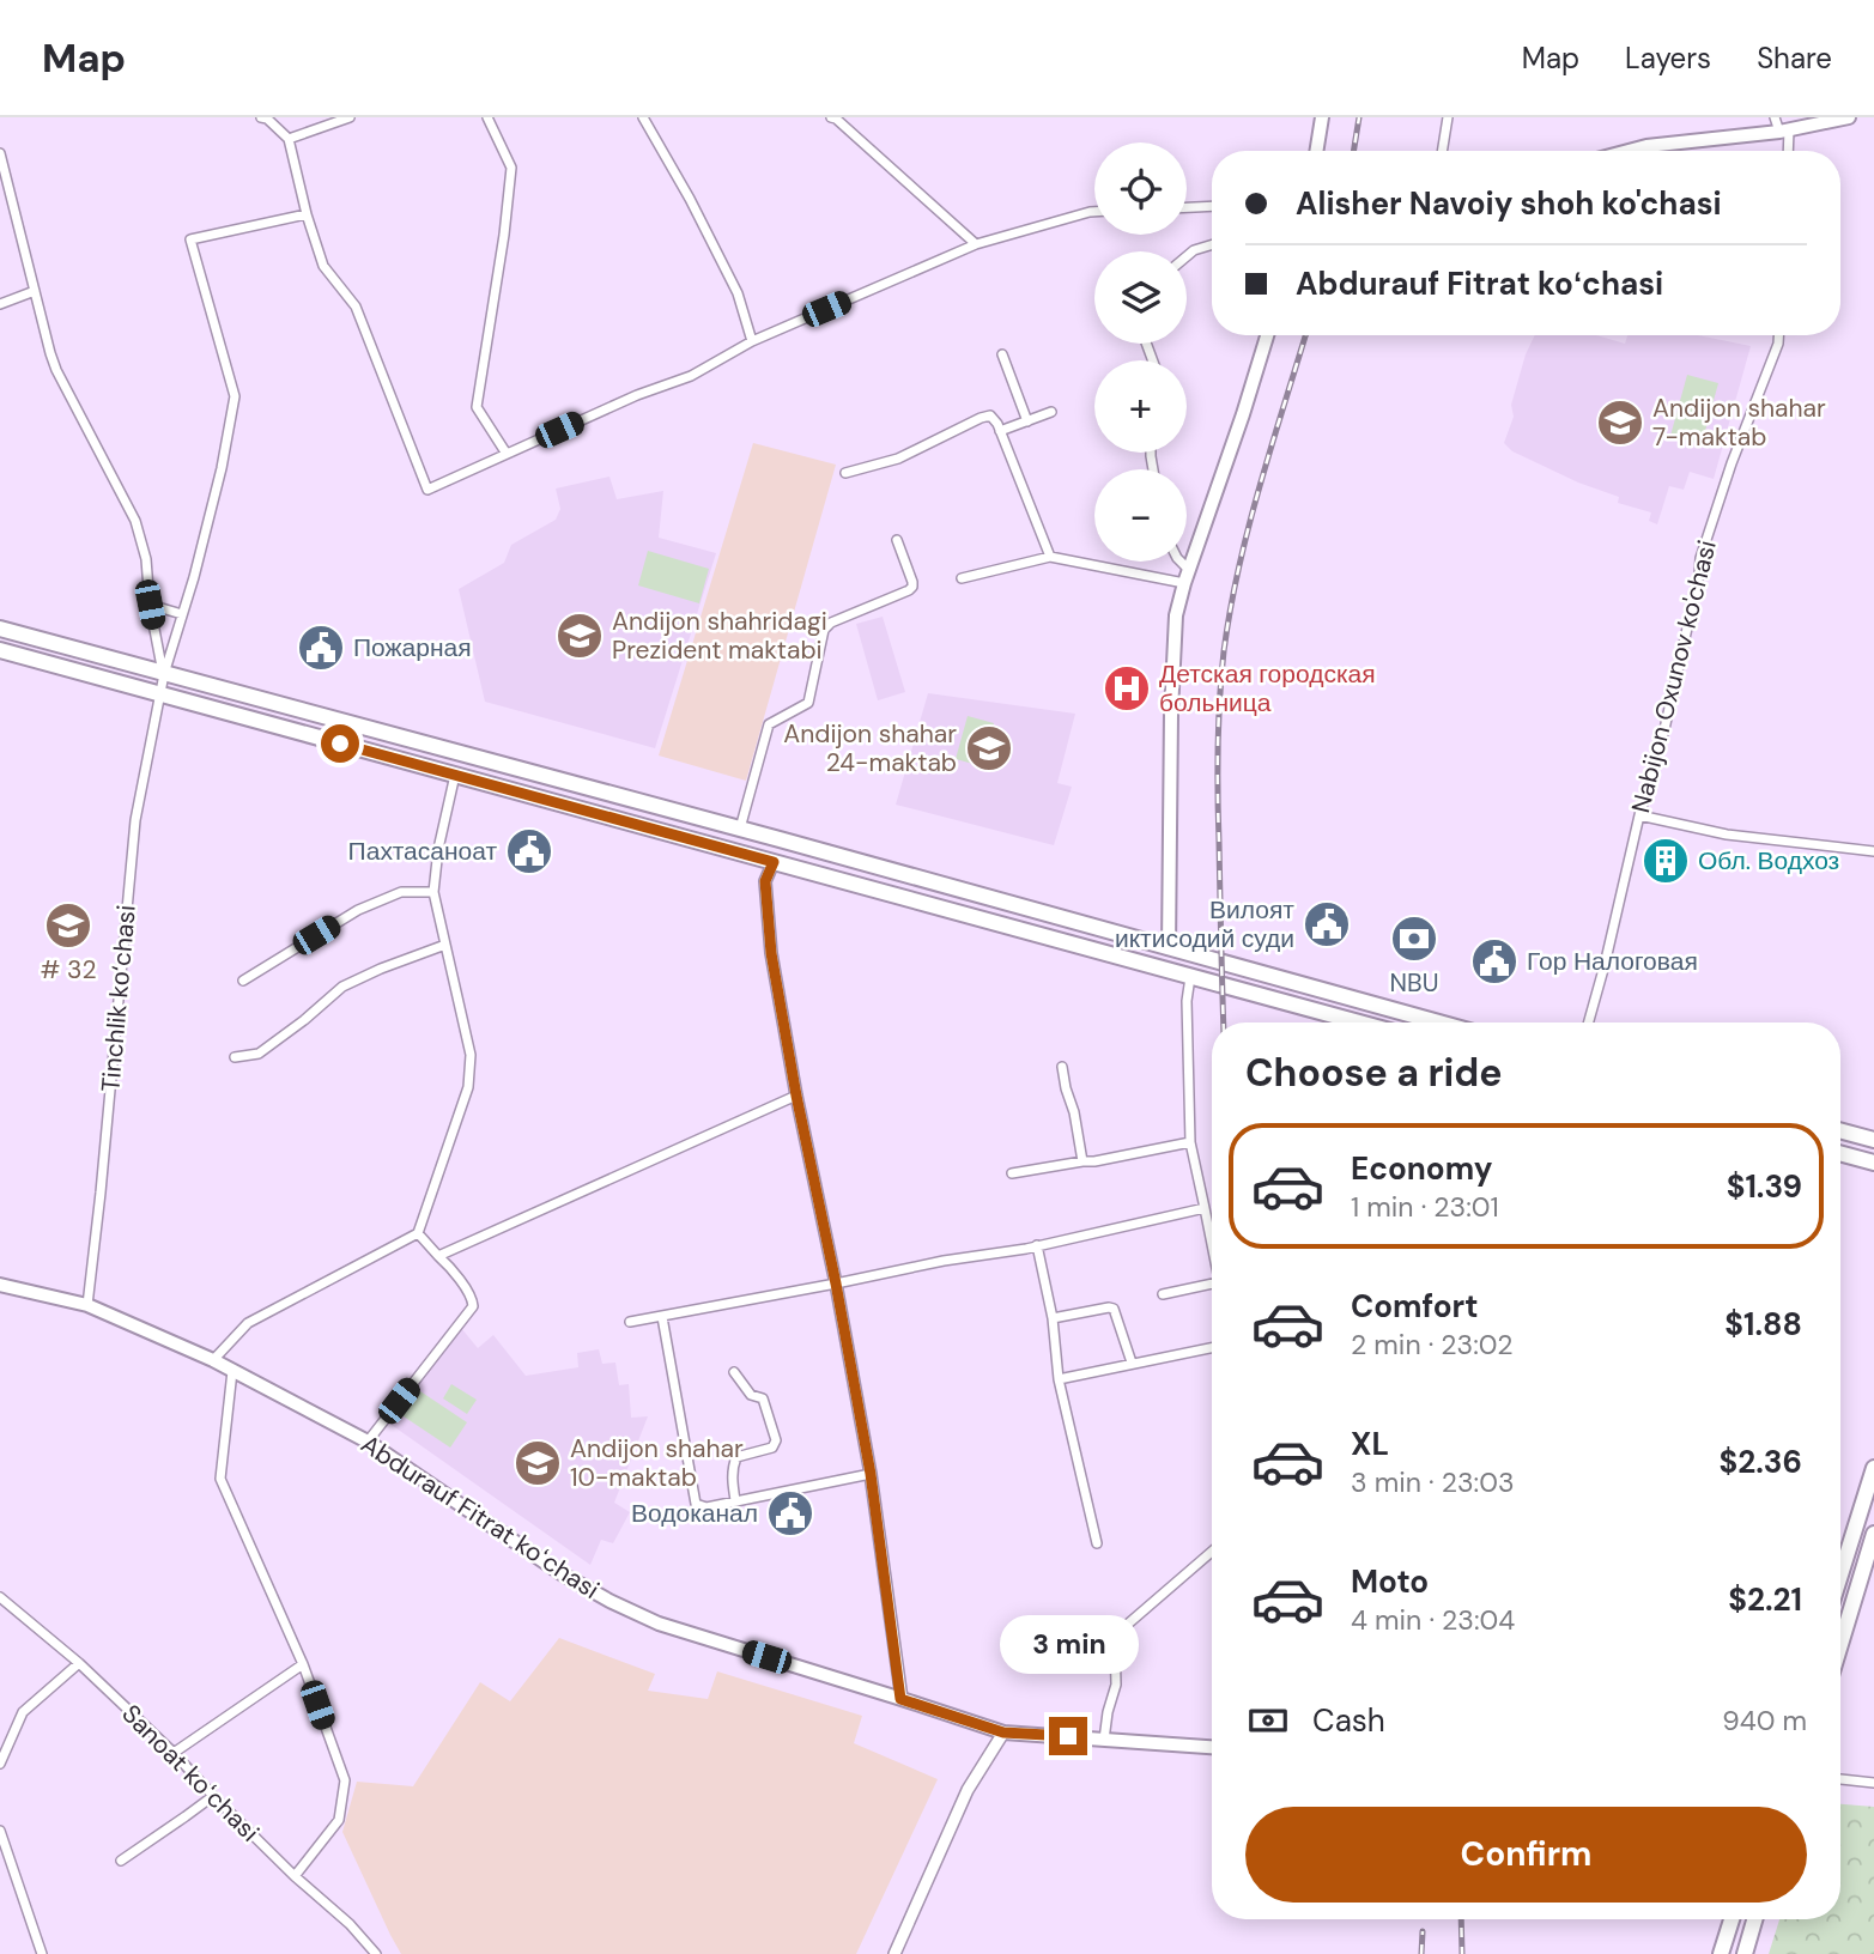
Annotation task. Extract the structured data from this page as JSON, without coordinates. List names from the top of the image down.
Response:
{
  "streets": {
    "main road": ["Abdurauf Fitrat koʻchasi"],
    "street": ["Nabijon Oxunov ko'chasi", "Tinchlik kо‘chasi", "Sanoat koʻchasi"]
  },
  "crossings": [
    ["Tinchlik kо‘chasi", "Abdurauf Fitrat koʻchasi"]
  ],
  "places": {
    "school or university": [
      "Andijon shahar 7-maktab",
      "Andijon shahridagi Prezident maktabi",
      "Andijon shahar 24-maktab",
      "# 32",
      "Andijon shahar 10-maktab"
    ],
    "public building": [
      "Пожарная",
      "Пахтасаноат",
      "Вилоят иктисодий суди",
      "Гор Налоговая",
      "Водоканал"
    ],
    "hospital": ["Детская городская больница"],
    "building": ["Обл. Водхоз"],
    "bank": ["NBU"]
  },
  "page": {
    "header": "Map",
    "nav": ["Map", "Layers", "Share"],
    "map_buttons": ["+", "−"],
    "banner": ["Alisher Navoiy shoh ko'chasi", "Abdurauf Fitrat koʻchasi"],
    "heading": "Choose a ride",
    "list": [
      {
        "name": "Economy",
        "note": "1 min · 23:01",
        "value": "$1.39"
      },
      {
        "name": "Comfort",
        "note": "2 min · 23:02",
        "value": "$1.88"
      },
      {
        "name": "XL",
        "note": "3 min · 23:03",
        "value": "$2.36"
      },
      {
        "name": "Moto",
        "note": "4 min · 23:04",
        "value": "$2.21"
      }
    ],
    "bubble": "3 min",
    "pay": ["Cash", "940 m"],
    "buttons": "Confirm"
  }
}
